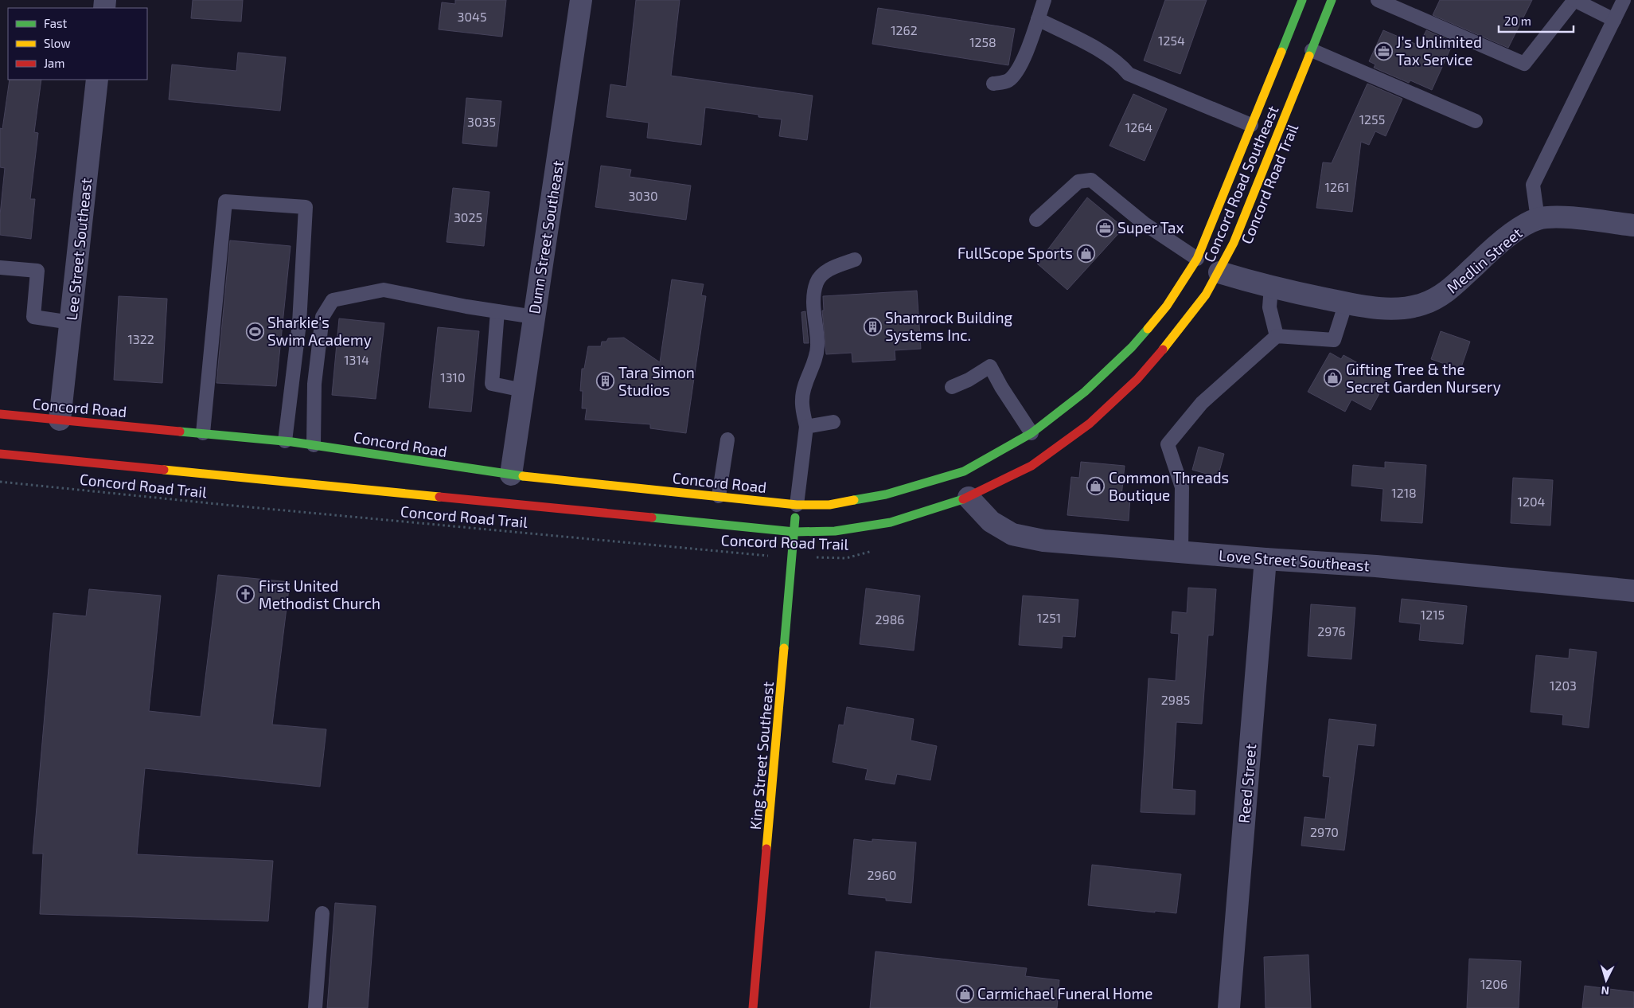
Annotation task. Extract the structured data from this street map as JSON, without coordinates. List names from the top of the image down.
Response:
{
  "streets": {
    "main road": ["Concord Road Southeast", "Concord Road", "King Street Southeast"],
    "street": [
      "Dunn Street Southeast",
      "Lee Street Southeast",
      "Medlin Street",
      "Love Street Southeast",
      "Reed Street"
    ],
    "path": ["Concord Road Trail"]
  },
  "crossings": [
    ["Concord Road Southeast", "Medlin Street"],
    ["Concord Road Southeast", "Concord Road"],
    ["Concord Road Southeast", "Love Street Southeast"],
    ["Concord Road Southeast", "King Street Southeast"],
    ["Concord Road Trail", "King Street Southeast"],
    ["Dunn Street Southeast", "Concord Road"],
    ["Lee Street Southeast", "Concord Road"],
    ["Concord Road", "King Street Southeast"],
    ["Love Street Southeast", "Reed Street"]
  ],
  "places": {
    "office": ["J’s Unlimited Tax Service", "Super Tax"],
    "shop": [
      "FullScope Sports",
      "Gifting Tree & the Secret Garden Nursery",
      "Common Threads Boutique",
      "Carmichael Funeral Home"
    ],
    "building": ["Shamrock Building Systems Inc.", "Tara Simon Studios"],
    "sports": ["Sharkie's Swim Academy"],
    "church": ["First United Methodist Church"]
  },
  "house_numbers": [
    "3045",
    "1262",
    "1254",
    "1258",
    "1255",
    "3035",
    "1264",
    "1261",
    "3030",
    "3025",
    "1322",
    "1314",
    "1310",
    "1218",
    "1204",
    "1215",
    "1251",
    "2986",
    "2976",
    "1203",
    "2985",
    "2970",
    "2960",
    "1206"
  ],
  "legend": ["Fast", "Slow", "Jam"],
  "scale_bar": "20 m",
  "north": "bottom"
}
